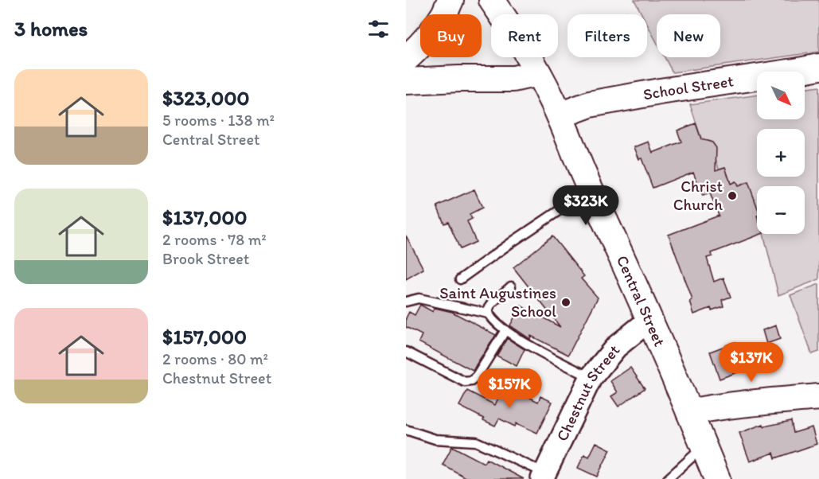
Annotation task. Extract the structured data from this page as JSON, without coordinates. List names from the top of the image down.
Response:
{
  "streets": {
    "main road": ["School Street", "Central Street"],
    "street": ["Chestnut Street"]
  },
  "crossings": [
    ["School Street", "Central Street"],
    ["Central Street", "Chestnut Street"]
  ],
  "places": ["Christ Church", "Saint Augustines School"],
  "north": "bottom right",
  "page": {
    "heading": "3 homes",
    "chip": [
      "Buy",
      "Rent",
      "Filters",
      "New"
    ],
    "list": [
      {
        "name": "$323,000",
        "note": "5 rooms · 138 m² · Central Street"
      },
      {
        "name": "$137,000",
        "note": "2 rooms · 78 m² · Brook Street"
      },
      {
        "name": "$157,000",
        "note": "2 rooms · 80 m² · Chestnut Street"
      }
    ],
    "map_buttons": ["+", "−"],
    "price": ["$323K", "$137K", "$157K"]
  }
}
